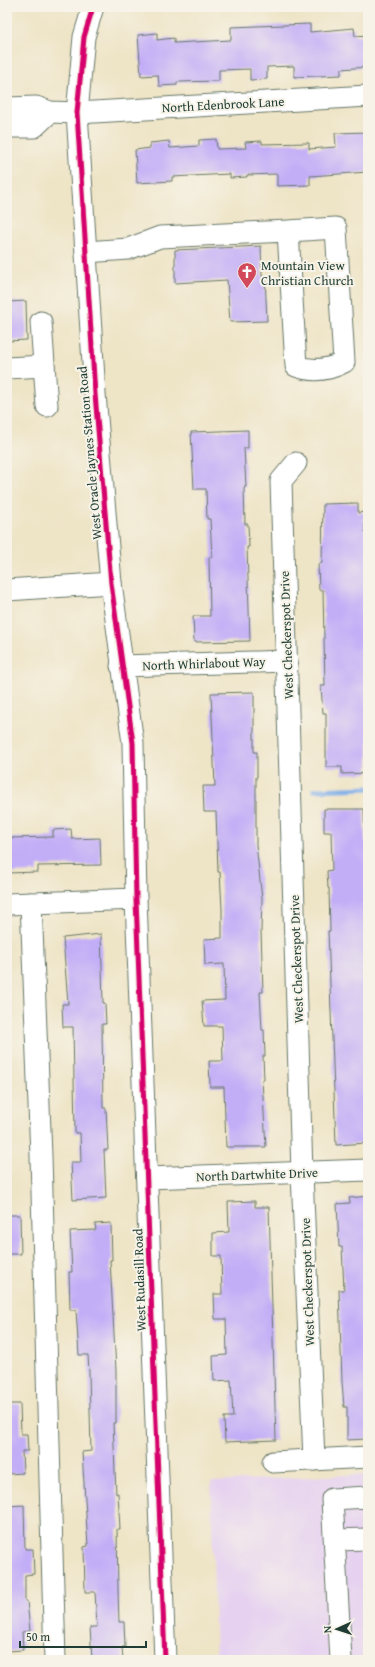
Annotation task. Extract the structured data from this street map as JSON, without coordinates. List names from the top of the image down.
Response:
{
  "streets": {
    "street": [
      "North Edenbrook Lane",
      "West Oracle Jaynes Station Road",
      "West Checkerspot Drive",
      "North Whirlabout Way",
      "North Dartwhite Drive",
      "West Rudasill Road"
    ]
  },
  "crossings": [
    ["North Edenbrook Lane", "West Oracle Jaynes Station Road"],
    ["West Oracle Jaynes Station Road", "North Whirlabout Way"],
    ["West Oracle Jaynes Station Road", "West Rudasill Road"],
    ["West Checkerspot Drive", "North Whirlabout Way"],
    ["West Checkerspot Drive", "North Dartwhite Drive"],
    ["North Dartwhite Drive", "West Rudasill Road"]
  ],
  "places": {
    "church": ["Mountain View Christian Church"]
  },
  "scale_bar": "50 m",
  "north": "left"
}
